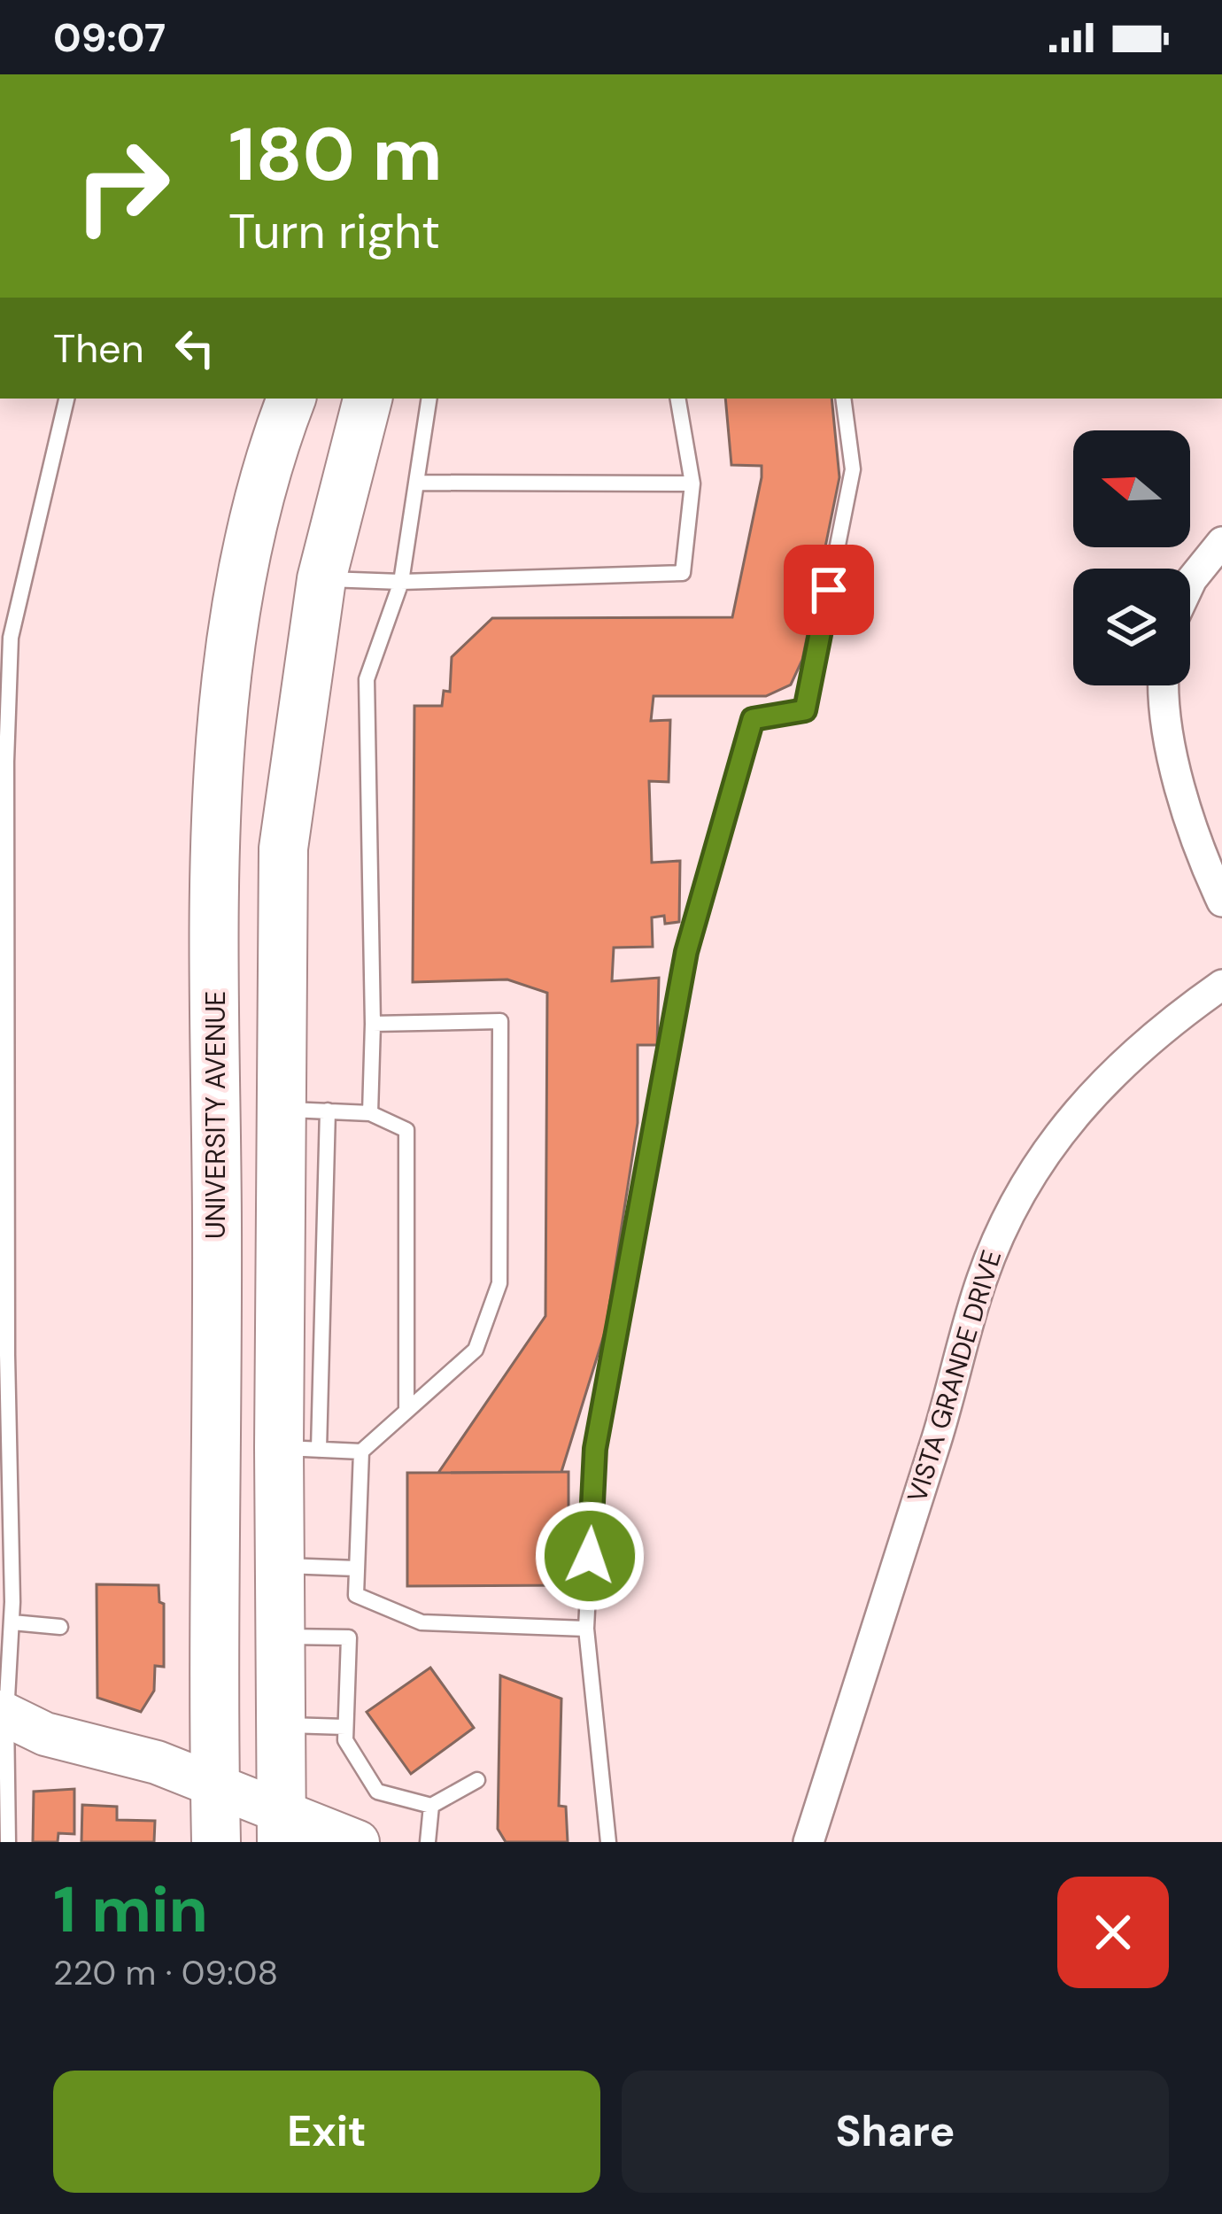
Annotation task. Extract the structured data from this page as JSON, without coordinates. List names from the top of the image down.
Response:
{
  "streets": {
    "main road": ["UNIVERSITY AVENUE"],
    "street": ["VISTA GRANDE DRIVE"]
  },
  "north": "left",
  "page": {
    "status": "09:07",
    "turn": ["180 m", "Turn right"],
    "then": "Then",
    "heading": ["1 min", "220 m · 09:08"],
    "buttons": ["Exit", "Share"]
  }
}
